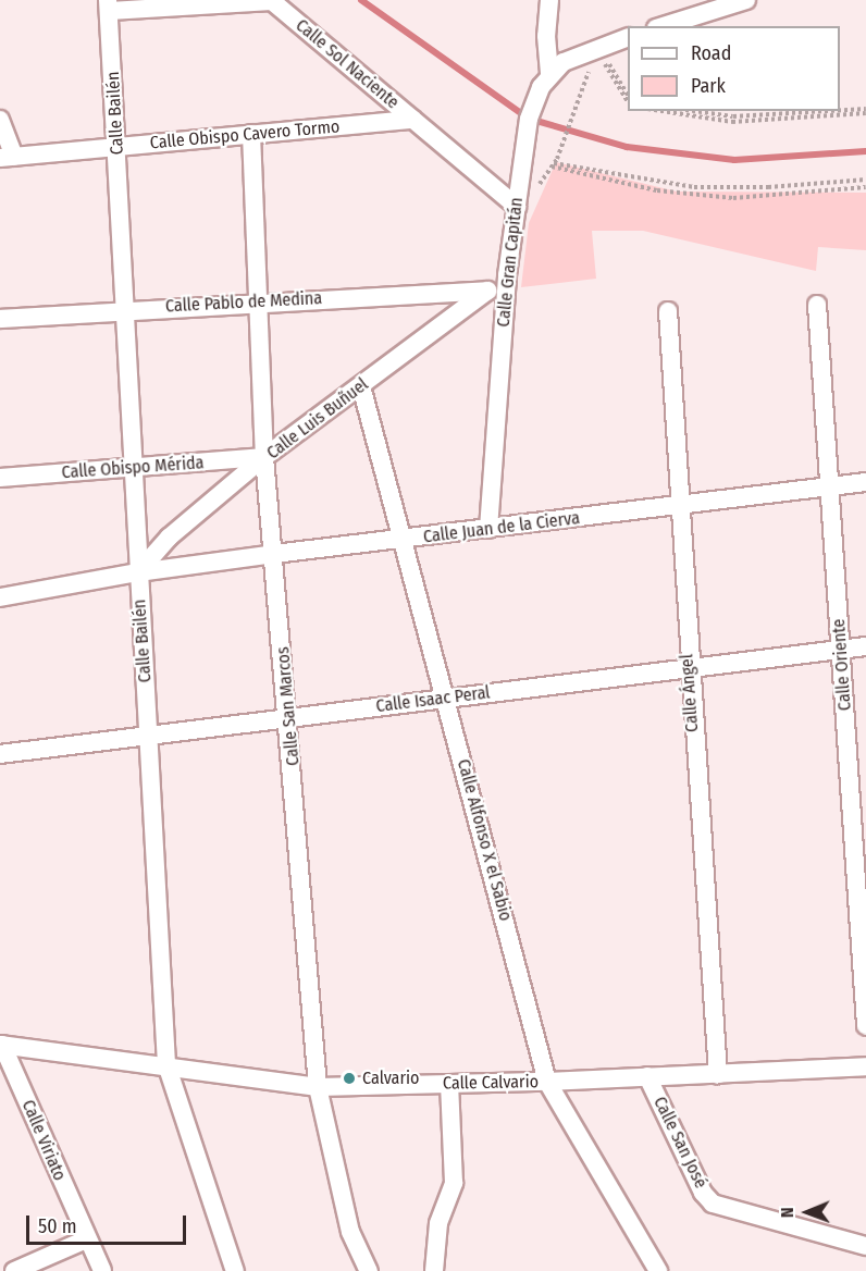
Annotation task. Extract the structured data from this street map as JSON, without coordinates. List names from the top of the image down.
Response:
{
  "streets": {
    "street": [
      "Calle Sol Naciente",
      "Calle Bailén",
      "Calle Obispo Cavero Tormo",
      "Calle Gran Capitán",
      "Calle Pablo de Medina",
      "Calle Luis Buñuel",
      "Calle Obispo Mérida",
      "Calle Juan de la Cierva",
      "Calle Oriente",
      "Calle Ángel",
      "Calle Isaac Peral",
      "Calle San Marcos",
      "Calle Alfonso X el Sabio",
      "Calle Calvario",
      "Calle Viriato",
      "Calle San José"
    ]
  },
  "crossings": [
    ["Calle Sol Naciente", "Calle Bailén"],
    ["Calle Sol Naciente", "Calle Obispo Cavero Tormo"],
    ["Calle Sol Naciente", "Calle Gran Capitán"],
    ["Calle Bailén", "Calle Obispo Cavero Tormo"],
    ["Calle Bailén", "Calle Pablo de Medina"],
    ["Calle Bailén", "Calle Luis Buñuel"],
    ["Calle Bailén", "Calle Obispo Mérida"],
    ["Calle Bailén", "Calle Juan de la Cierva"],
    ["Calle Bailén", "Calle Isaac Peral"],
    ["Calle Bailén", "Calle Calvario"],
    ["Calle Obispo Cavero Tormo", "Calle San Marcos"],
    ["Calle Gran Capitán", "Calle Luis Buñuel"],
    ["Calle Gran Capitán", "Calle Juan de la Cierva"],
    ["Calle Pablo de Medina", "Calle Luis Buñuel"],
    ["Calle Pablo de Medina", "Calle San Marcos"],
    ["Calle Luis Buñuel", "Calle Obispo Mérida"],
    ["Calle Luis Buñuel", "Calle Juan de la Cierva"],
    ["Calle Luis Buñuel", "Calle San Marcos"],
    ["Calle Luis Buñuel", "Calle Alfonso X el Sabio"],
    ["Calle Obispo Mérida", "Calle San Marcos"],
    ["Calle Juan de la Cierva", "Calle Oriente"],
    ["Calle Juan de la Cierva", "Calle Ángel"],
    ["Calle Juan de la Cierva", "Calle San Marcos"],
    ["Calle Juan de la Cierva", "Calle Alfonso X el Sabio"],
    ["Calle Oriente", "Calle Isaac Peral"],
    ["Calle Ángel", "Calle Isaac Peral"],
    ["Calle Ángel", "Calle Calvario"],
    ["Calle Isaac Peral", "Calle San Marcos"],
    ["Calle Isaac Peral", "Calle Alfonso X el Sabio"],
    ["Calle San Marcos", "Calle Calvario"],
    ["Calle Alfonso X el Sabio", "Calle Calvario"],
    ["Calle Calvario", "Calle Viriato"],
    ["Calle Calvario", "Calle San José"]
  ],
  "places": ["Calvario"],
  "legend": ["Road", "Park"],
  "scale_bar": "50 m",
  "north": "left"
}
